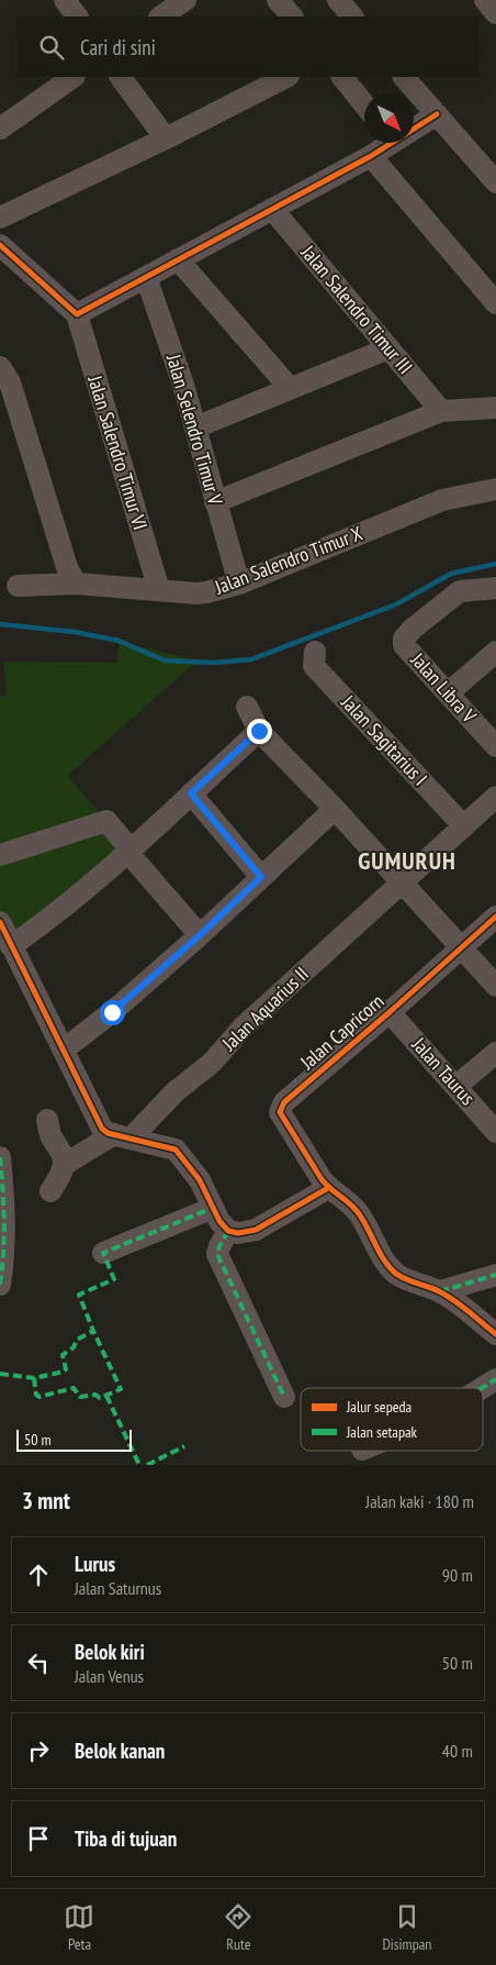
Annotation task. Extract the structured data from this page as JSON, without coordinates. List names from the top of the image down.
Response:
{
  "streets": {
    "street": [
      "Jalan Salendro Timur III",
      "Jalan Selendro Timur V",
      "Jalan Salendro Timur VI",
      "Jalan Salendro Timur X",
      "Jalan Libra V",
      "Jalan Sagitarius I",
      "Jalan Aquarius II",
      "Jalan Capricorn",
      "Jalan Taurus"
    ]
  },
  "crossings": [
    ["Jalan Selendro Timur V", "Jalan Salendro Timur X"],
    ["Jalan Salendro Timur VI", "Jalan Salendro Timur X"],
    ["Jalan Sagitarius I", "Jalan Aquarius II"],
    ["Jalan Capricorn", "Jalan Taurus"]
  ],
  "districts": ["GUMURUH"],
  "legend": ["Jalur sepeda", "Jalan setapak"],
  "scale_bar": "50 m",
  "north": "bottom right",
  "page": {
    "search": "Cari di sini",
    "scale": "50 m",
    "heading": ["3 mnt", "Jalan kaki · 180 m"],
    "list": [
      ["Lurus", "Jalan Saturnus", "90 m"],
      ["Belok kiri", "Jalan Venus", "50 m"],
      ["Belok kanan", "40 m"],
      "Tiba di tujuan"
    ],
    "nav": ["Peta", "Rute", "Disimpan"]
  }
}
